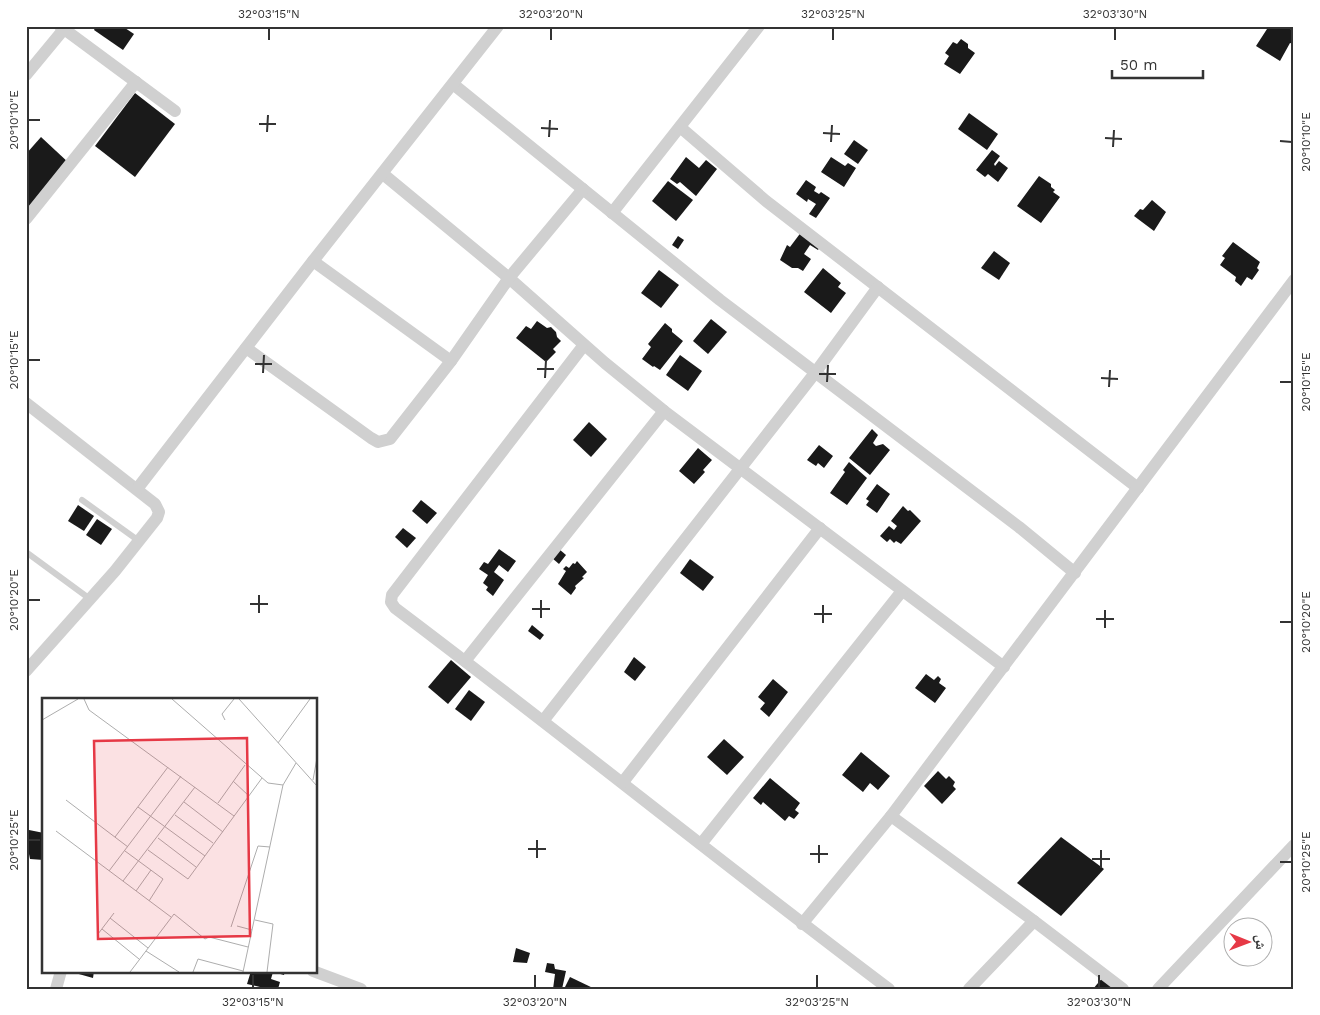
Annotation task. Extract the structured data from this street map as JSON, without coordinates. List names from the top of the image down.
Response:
{
  "scale_bar": "50 m",
  "north": "right",
  "coordinates": [
    "32°03'15\"N",
    "32°03'20\"N",
    "32°03'25\"N",
    "32°03'30\"N",
    "20°10'10\"E",
    "20°10'15\"E",
    "20°10'20\"E",
    "20°10'25\"E"
  ]
}
